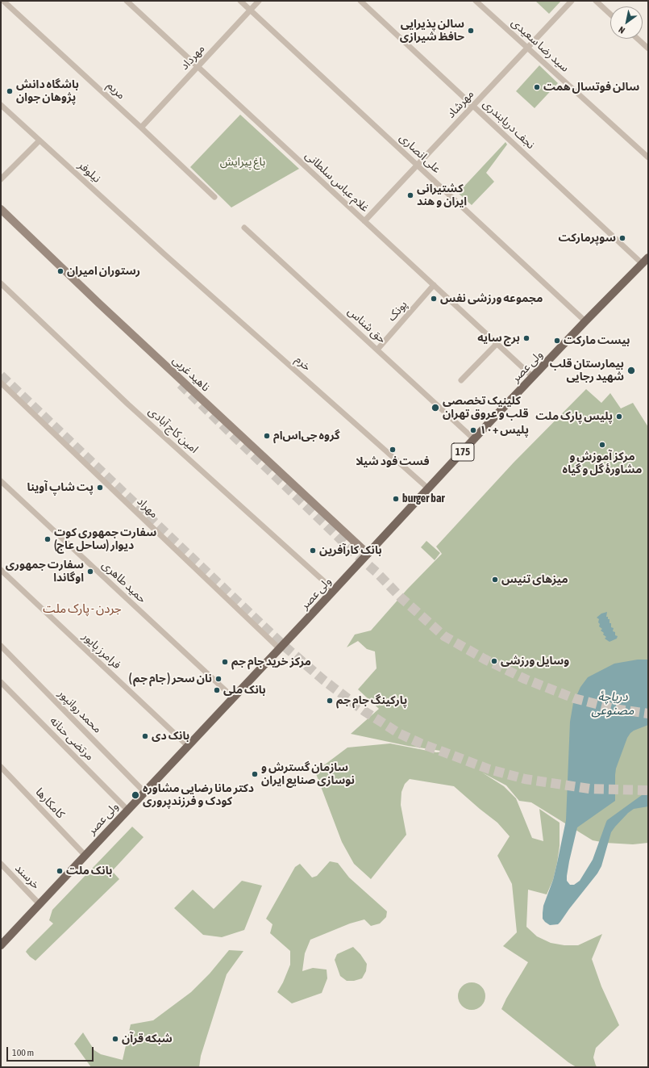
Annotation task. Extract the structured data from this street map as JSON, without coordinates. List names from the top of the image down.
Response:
{
  "streets": {
    "main road": ["ولی عصر", "ناهید غربی", "175"],
    "street": [
      "سید رضا سعیدی",
      "مهرداد",
      "مریم",
      "مهرشاد",
      "نجف دریابندری",
      "علی انصاری",
      "نیلوفر",
      "غلام عباس سلطانی",
      "پونک",
      "حق شناس",
      "خرم",
      "امین کاج آبادی",
      "مهراد",
      "حمید طاهری",
      "فرامرز پایور",
      "محمد روانپور",
      "مرتضی حنانه",
      "کامکارها",
      "خرسند"
    ]
  },
  "crossings": [
    ["سید رضا سعیدی", "مهرشاد"],
    ["مهرداد", "مریم"],
    ["مهرداد", "علی انصاری"],
    ["مهرداد", "غلام عباس سلطانی"],
    ["مهرشاد", "نجف دریابندری"],
    ["مهرشاد", "علی انصاری"],
    ["مهرشاد", "غلام عباس سلطانی"],
    ["نجف دریابندری", "ولی عصر"],
    ["علی انصاری", "ولی عصر"],
    ["نیلوفر", "خرم"],
    ["غلام عباس سلطانی", "پونک"],
    ["غلام عباس سلطانی", "ولی عصر"],
    ["پونک", "حق شناس"],
    ["حق شناس", "ولی عصر"],
    ["خرم", "ولی عصر"],
    ["ولی عصر", "ناهید غربی"],
    ["ولی عصر", "امین کاج آبادی"],
    ["ولی عصر", "مهراد"],
    ["ولی عصر", "حمید طاهری"],
    ["ولی عصر", "فرامرز پایور"],
    ["ولی عصر", "محمد روانپور"],
    ["ولی عصر", "مرتضی حنانه"],
    ["ولی عصر", "کامکارها"],
    ["ولی عصر", "خرسند"]
  ],
  "districts": ["جردن - پارک ملت"],
  "water": ["دریاچهٔ مصنوعی"],
  "parks": ["باغ پیرایش"],
  "places": [
    "سالن پذیرایی حافظ شیرازی",
    "سالن فوتسال همت",
    "باشگاه دانش پژوهان جوان",
    "کشتیرانی ایران و هند",
    "سوپرمارکت",
    "رستوران امیران",
    "مجموعه ورزشی نفس",
    "برج سایه",
    "بیست مارکت",
    "بیمارستان قلب شهید رجایی",
    "کلینیک تخصصی قلب و عروق تهران",
    "پلیس پارک ملت",
    "پلیس +۱۰",
    "گروه جی‌اس‌ام",
    "مرکز آموزش و مشاورهٔ گل و گیاه",
    "فست فود شیلا",
    "پت شاپ آوینا",
    "burger bar",
    "سفارت جمهوری کوت دیوار (ساحل عاج)",
    "بانک کارآفرین",
    "سفارت جمهوری اوگاندا",
    "میزهای تنیس",
    "وسایل ورزشی",
    "مرکز خرید جام جم",
    "نان سحر ( جام جم )",
    "بانک ملی",
    "پارکینگ جام جم",
    "بانک دی",
    "سازمان گسترش و نوسازی صنایع ایران",
    "دکتر مانا رضایی مشاوره کودک و فرزندپروری",
    "بانک ملت",
    "شبکه قرآن"
  ],
  "scale_bar": "100 m",
  "north": "bottom left"
}
